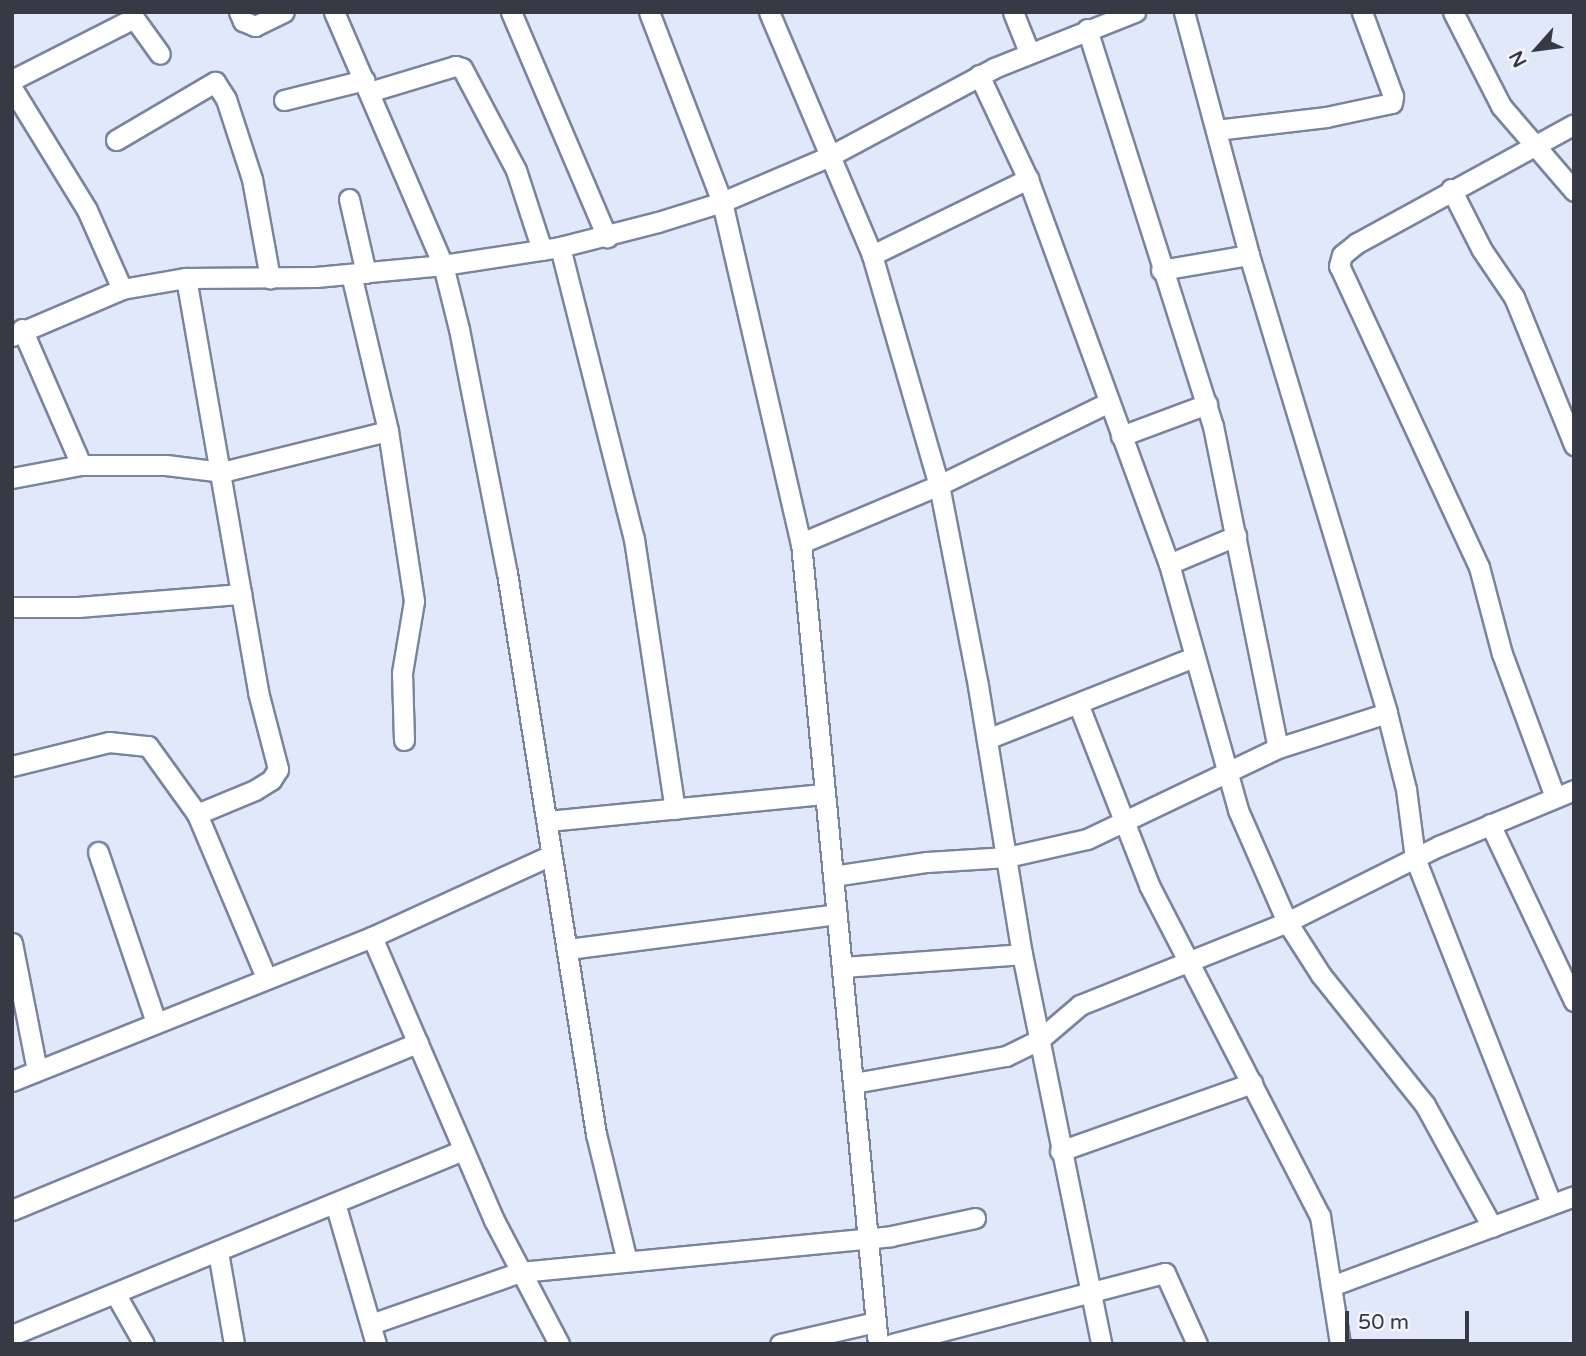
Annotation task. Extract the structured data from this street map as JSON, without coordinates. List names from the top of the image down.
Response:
{
  "scale_bar": "50 m",
  "north": "bottom left"
}
